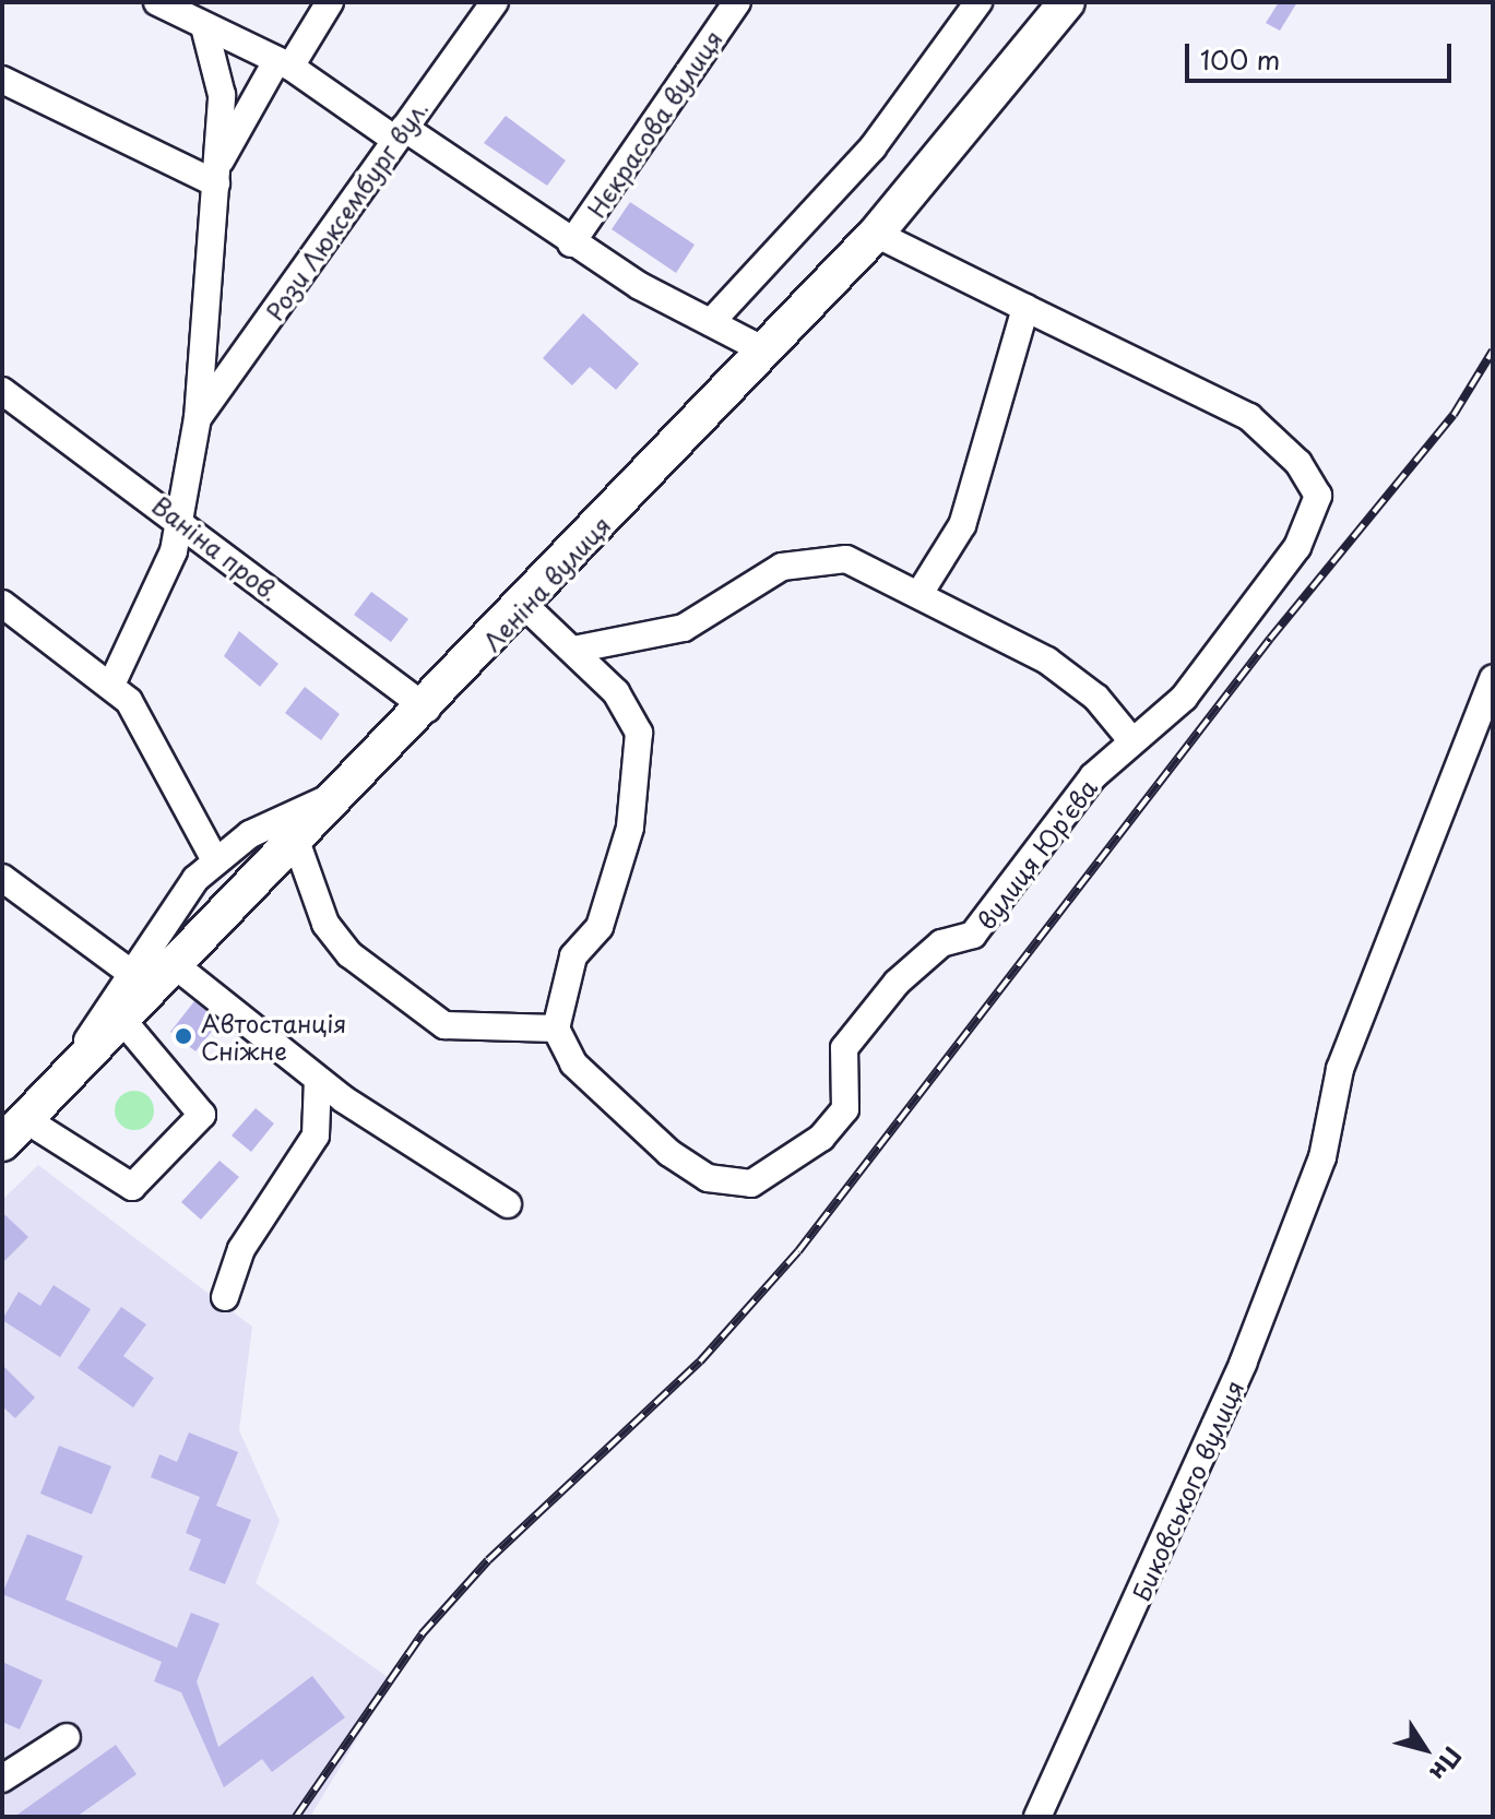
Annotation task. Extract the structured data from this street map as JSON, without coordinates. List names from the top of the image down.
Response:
{
  "streets": {
    "main road": ["Леніна вулиця"],
    "street": [
      "Нєкрасова вулиця",
      "Рози Люксембург вул.",
      "Ваніна пров.",
      "вулиця Юр'єва",
      "Биковського вулиця"
    ]
  },
  "crossings": [
    ["Ваніна пров.", "Леніна вулиця"]
  ],
  "places": ["Автостанція Сніжне"],
  "scale_bar": "100 m",
  "north": "bottom right"
}
